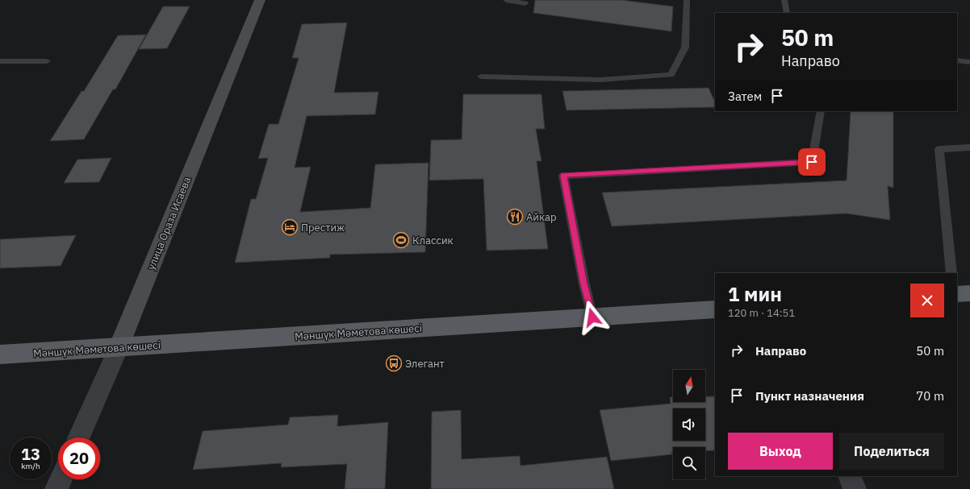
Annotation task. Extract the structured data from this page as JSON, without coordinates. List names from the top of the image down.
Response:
{
  "streets": {
    "main road": ["Мәншүк Мәметова көшесі"],
    "street": ["улица Ораза Исаева"]
  },
  "crossings": [
    ["улица Ораза Исаева", "Мәншүк Мәметова көшесі"]
  ],
  "places": {
    "restaurant": ["Айкар"],
    "hotel": ["Престиж"],
    "sports": ["Классик"],
    "bus stop": ["Элегант"]
  },
  "north": "top",
  "page": {
    "turn": ["50 m", "Направо"],
    "then": "Затем",
    "heading": ["1 мин", "120 m · 14:51"],
    "list": [
      {
        "name": "Направо",
        "value": "50 m"
      },
      {
        "name": "Пункт назначения",
        "value": "70 m"
      }
    ],
    "buttons": ["Выход", "Поделиться"],
    "speed": "13 km/h",
    "limit": "20"
  }
}
